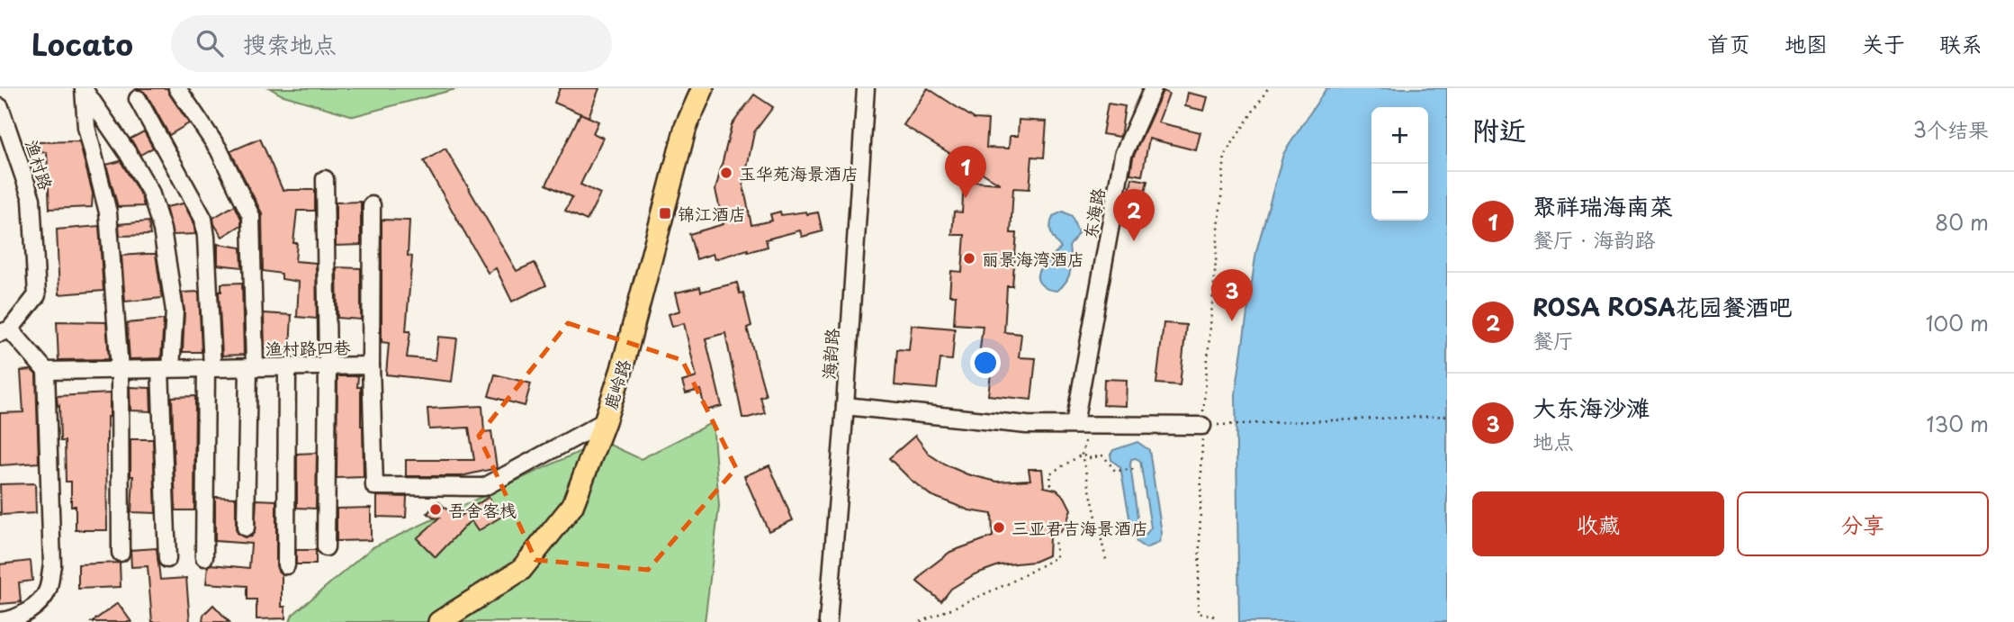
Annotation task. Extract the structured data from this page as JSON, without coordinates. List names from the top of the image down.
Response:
{
  "streets": {
    "main road": ["鹿岭路"],
    "street": [
      "渔村路",
      "东海路",
      "渔村路四巷",
      "海韵路"
    ]
  },
  "crossings": [
    ["渔村路四巷", "鹿岭路"]
  ],
  "places": {
    "other": [
      "玉华苑海景酒店",
      "丽景海湾酒店",
      "吾舍客栈",
      "三亚君吉海景酒店"
    ],
    "transit": ["锦江酒店"]
  },
  "page": {
    "header": "Locato",
    "search": "搜索地点",
    "nav": [
      "首页",
      "地图",
      "关于",
      "联系"
    ],
    "heading": ["附近", "3个结果"],
    "map_buttons": ["+", "−"],
    "pins": ["1", "2", "3"],
    "list": [
      {
        "mark": "1",
        "name": "聚祥瑞海南菜",
        "note": "餐厅 · 海韵路",
        "value": "80 m"
      },
      {
        "mark": "2",
        "name": "ROSA ROSA花园餐酒吧",
        "note": "餐厅",
        "value": "100 m"
      },
      {
        "mark": "3",
        "name": "大东海沙滩",
        "note": "地点",
        "value": "130 m"
      }
    ],
    "buttons": ["收藏", "分享"]
  }
}
